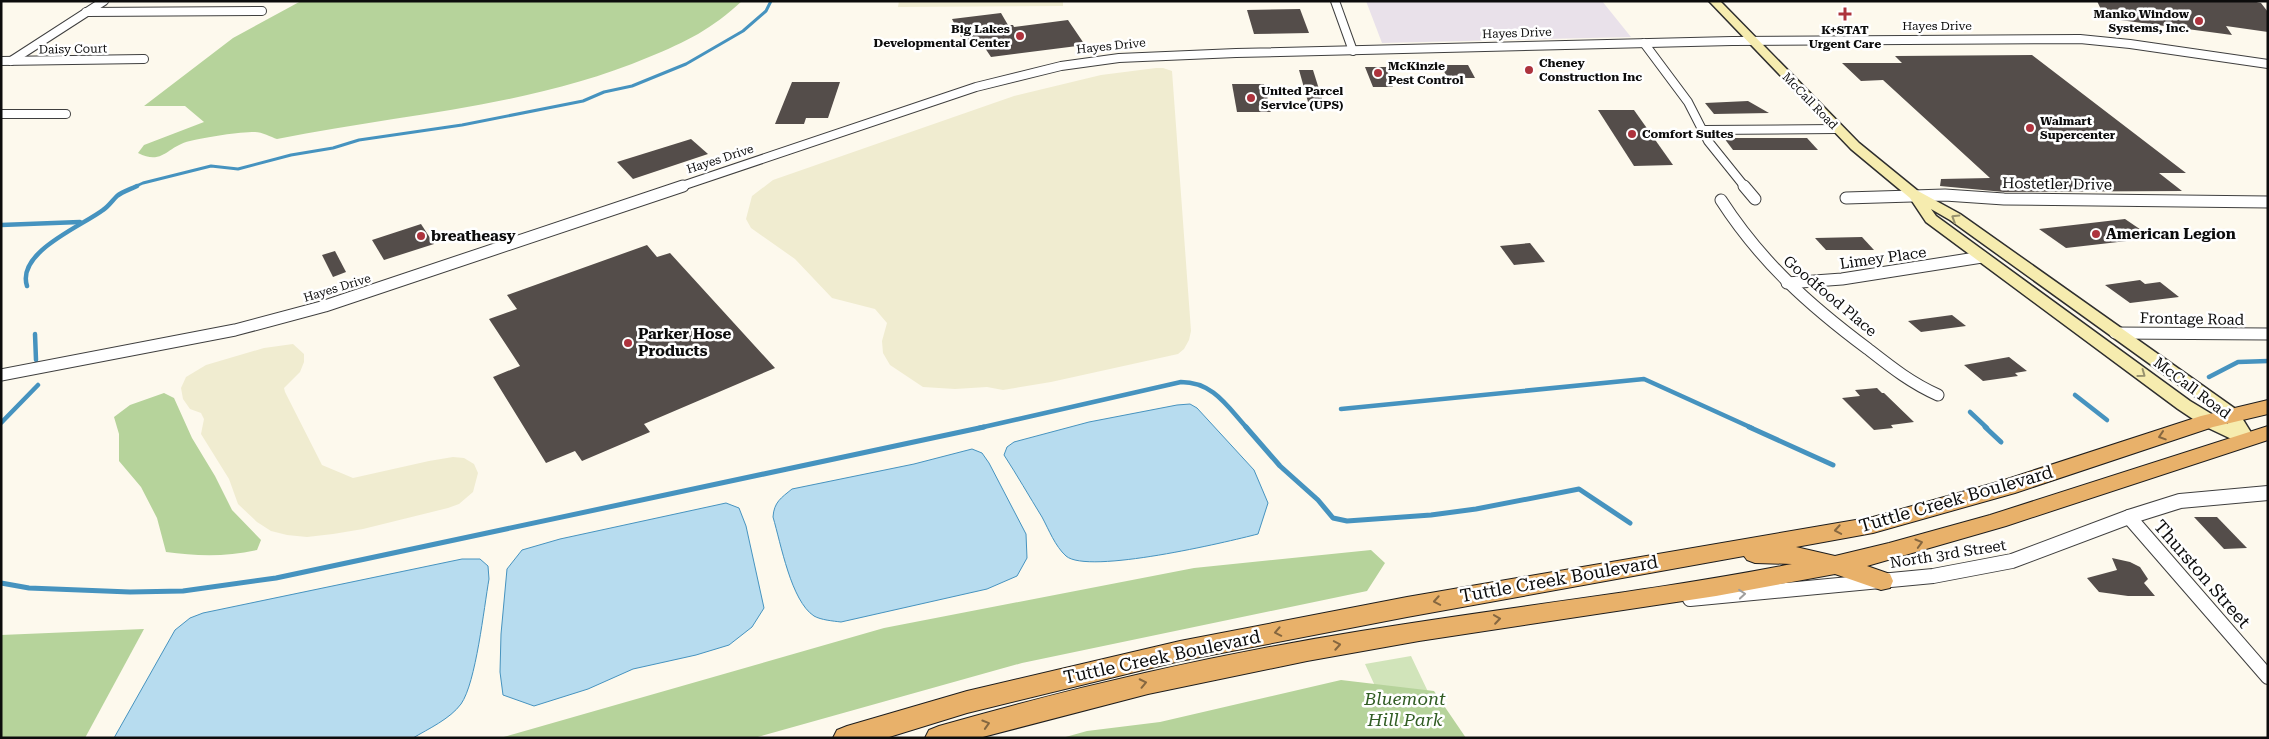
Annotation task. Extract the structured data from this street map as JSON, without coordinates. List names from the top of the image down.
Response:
{
  "streets": {
    "highway": ["Tuttle Creek Boulevard"],
    "main road": ["McCall Road"],
    "street": [
      "Hayes Drive",
      "Daisy Court",
      "Hostetler Drive",
      "Limey Place",
      "Goodfood Place",
      "Frontage Road",
      "North 3rd Street",
      "Thurston Street"
    ]
  },
  "crossings": [
    ["Hayes Drive", "McCall Road"],
    ["McCall Road", "Hostetler Drive"],
    ["McCall Road", "Limey Place"],
    ["McCall Road", "Frontage Road"],
    ["McCall Road", "Tuttle Creek Boulevard"],
    ["Limey Place", "Goodfood Place"],
    ["Tuttle Creek Boulevard", "North 3rd Street"],
    ["North 3rd Street", "Thurston Street"]
  ],
  "one_way": ["North 3rd Street"],
  "parks": ["Bluemont Hill Park"],
  "places": {
    "health": ["K+STAT Urgent Care"],
    "other": [
      "Manko Window Systems, Inc.",
      "Big Lakes Developmental Center",
      "Cheney Construction Inc",
      "McKinzie Pest Control",
      "United Parcel Service (UPS)",
      "Walmart Supercenter",
      "Comfort Suites",
      "American Legion",
      "breatheasy",
      "Parker Hose Products"
    ]
  }
}
